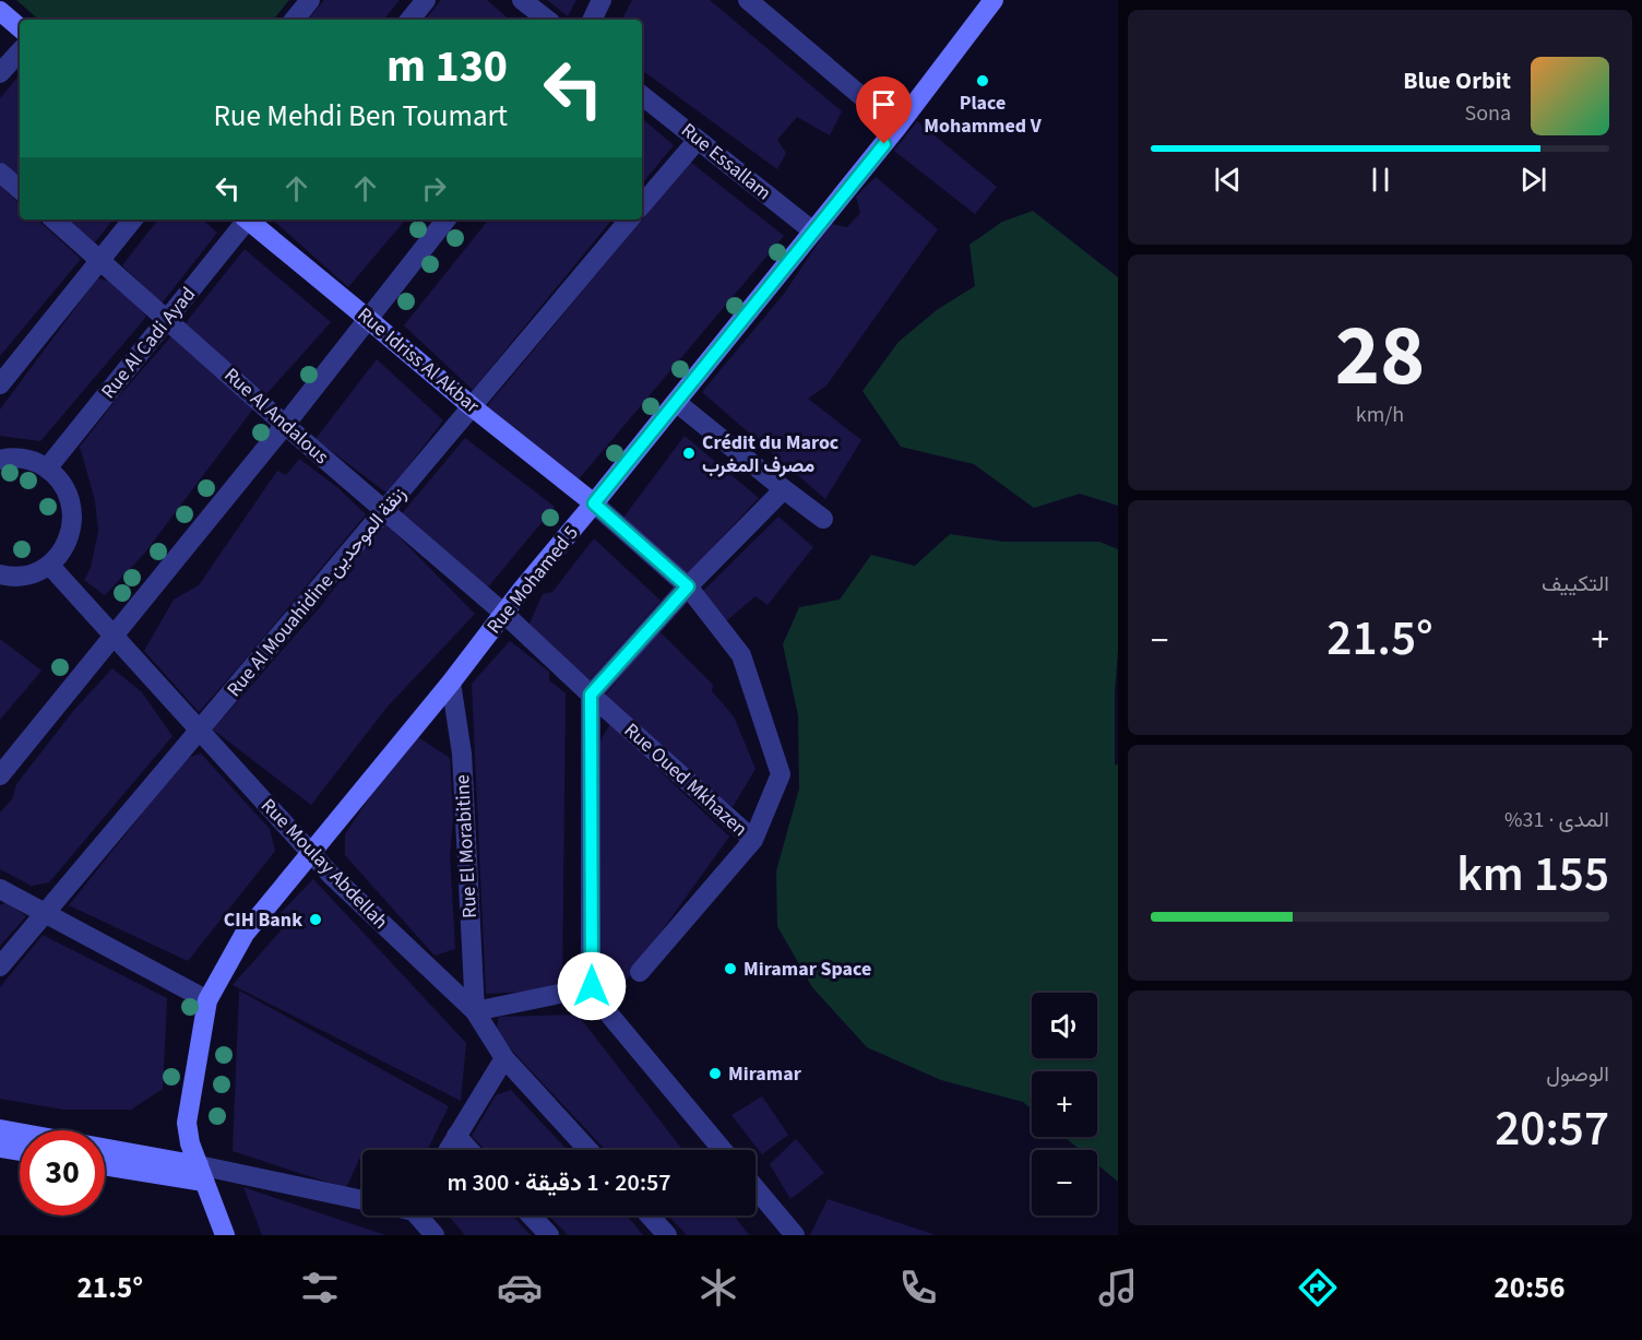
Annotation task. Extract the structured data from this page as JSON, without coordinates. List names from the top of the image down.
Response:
{
  "streets": {
    "street": [
      "Rue Essallam",
      "Rue Al Cadi Ayad",
      "Rue Idriss Al Akbar",
      "Rue Al Andalous",
      "Rue Mohamed 5",
      "Rue Al Mouahidine زنقة الموحدين",
      "Rue Oued Mkhazen",
      "Rue El Morabitine",
      "Rue Moulay Abdellah"
    ]
  },
  "crossings": [
    ["Rue Essallam", "Rue Mohamed 5"],
    ["Rue Al Cadi Ayad", "Rue Al Andalous"],
    ["Rue Idriss Al Akbar", "Rue Mohamed 5"],
    ["Rue Idriss Al Akbar", "Rue Al Mouahidine زنقة الموحدين"],
    ["Rue Al Andalous", "Rue Mohamed 5"],
    ["Rue Al Andalous", "Rue Al Mouahidine زنقة الموحدين"],
    ["Rue Al Andalous", "Rue Oued Mkhazen"],
    ["Rue Mohamed 5", "Rue Oued Mkhazen"],
    ["Rue Mohamed 5", "Rue El Morabitine"],
    ["Rue Mohamed 5", "Rue Moulay Abdellah"],
    ["Rue Al Mouahidine زنقة الموحدين", "Rue Moulay Abdellah"],
    ["Rue El Morabitine", "Rue Moulay Abdellah"]
  ],
  "places": [
    "Place Mohammed V",
    "Crédit du Maroc مصرف المغرب",
    "CIH Bank",
    "Miramar Space",
    "Miramar"
  ],
  "page": {
    "turn": ["130 m", "Rue Mehdi Ben Toumart"],
    "song": ["Blue Orbit", "Sona"],
    "tile": [
      ["28", "km/h"],
      "التكييف",
      ["المدى · 31%", "155 km"],
      ["الوصول", "20:57"]
    ],
    "heat": ["−", "21.5°", "+"],
    "map_buttons": ["+", "−"],
    "limit": "30",
    "trip": "20:57 · 1 دقيقة · 300 m",
    "tabs": ["20:56", "21.5°"]
  }
}
